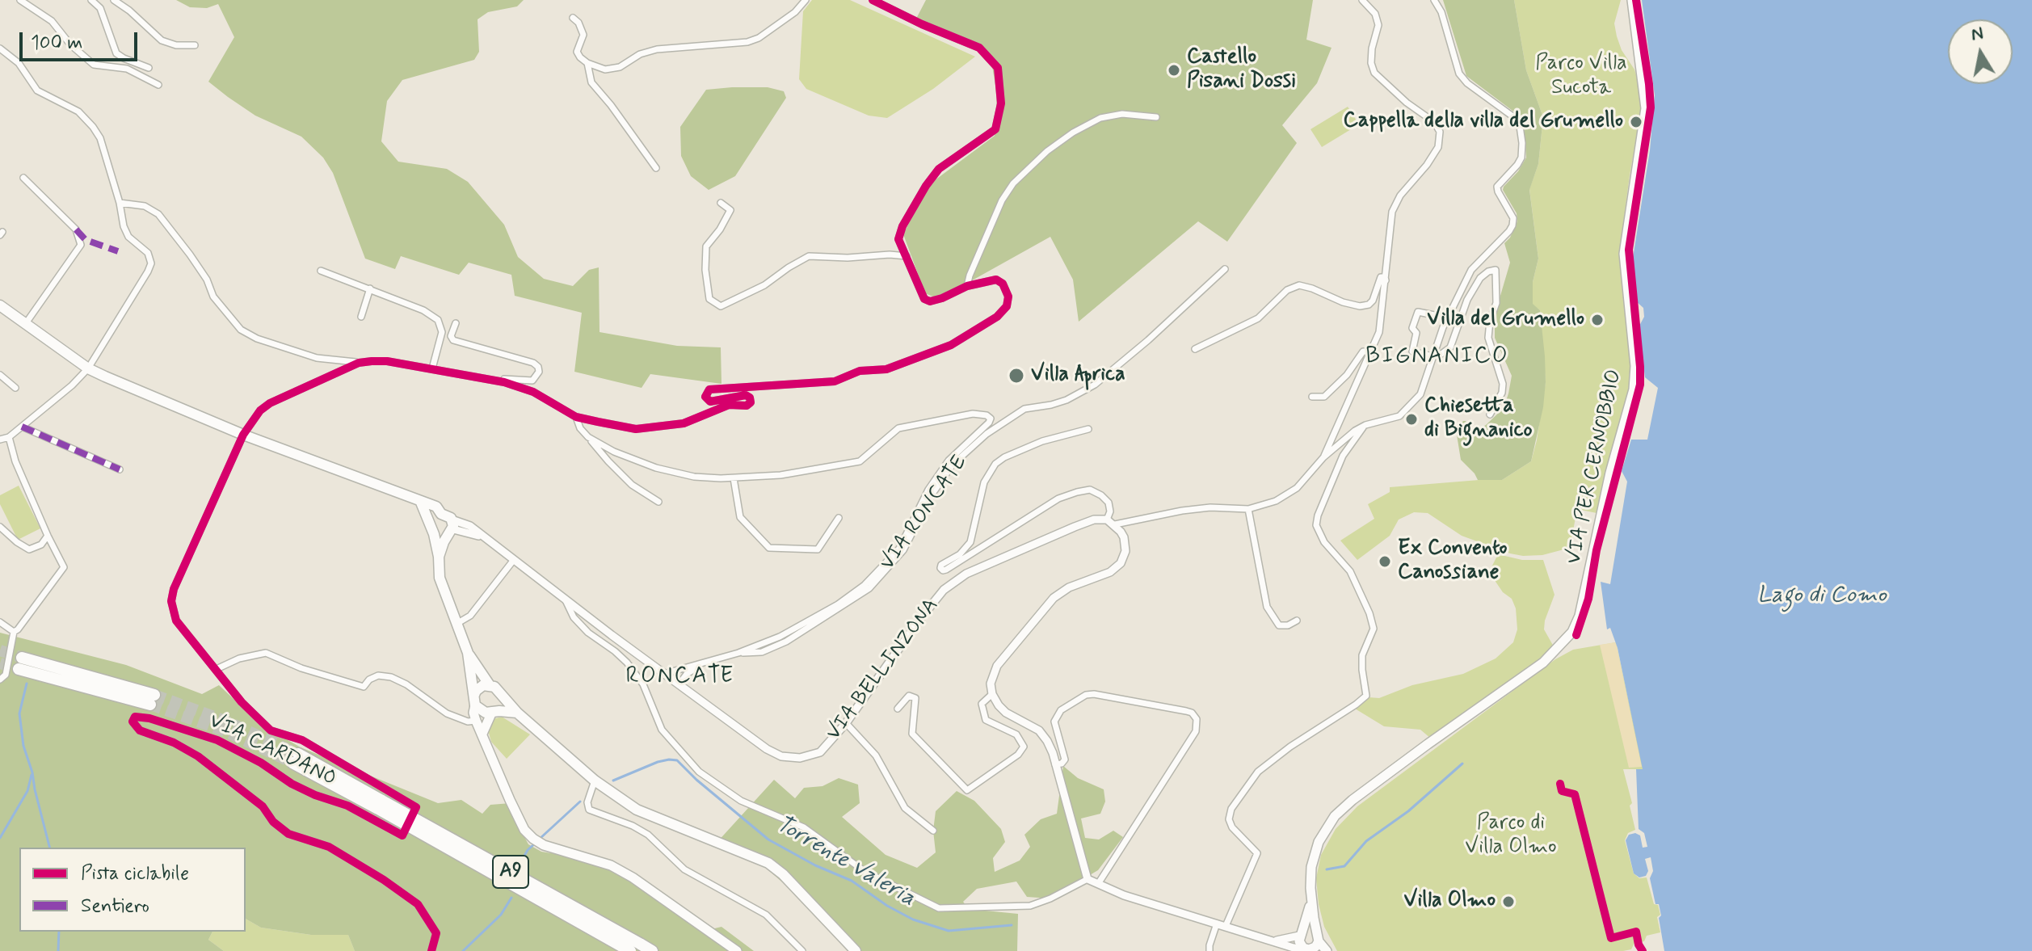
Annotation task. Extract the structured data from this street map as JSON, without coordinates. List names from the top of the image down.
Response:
{
  "streets": {
    "highway": ["A9"],
    "main road": ["VIA PER CERNOBBIO"],
    "street": ["VIA RONCATE", "VIA BELLINZONA", "VIA CARDANO"]
  },
  "districts": ["BIGNANICO", "RONCATE"],
  "water": ["Lago di Como", "Torrente Valeria"],
  "parks": ["Parco Villa Sucota", "Parco di Villa Olmo"],
  "places": [
    "Castello Pisani Dossi",
    "Cappella della villa del Grumello",
    "Villa del Grumello",
    "Villa Aprica",
    "Chiesetta di Bignanico",
    "Ex Convento Canossiane",
    "Villa Olmo"
  ],
  "legend": ["Pista ciclabile", "Sentiero"],
  "scale_bar": "100 m",
  "north": "top"
}
